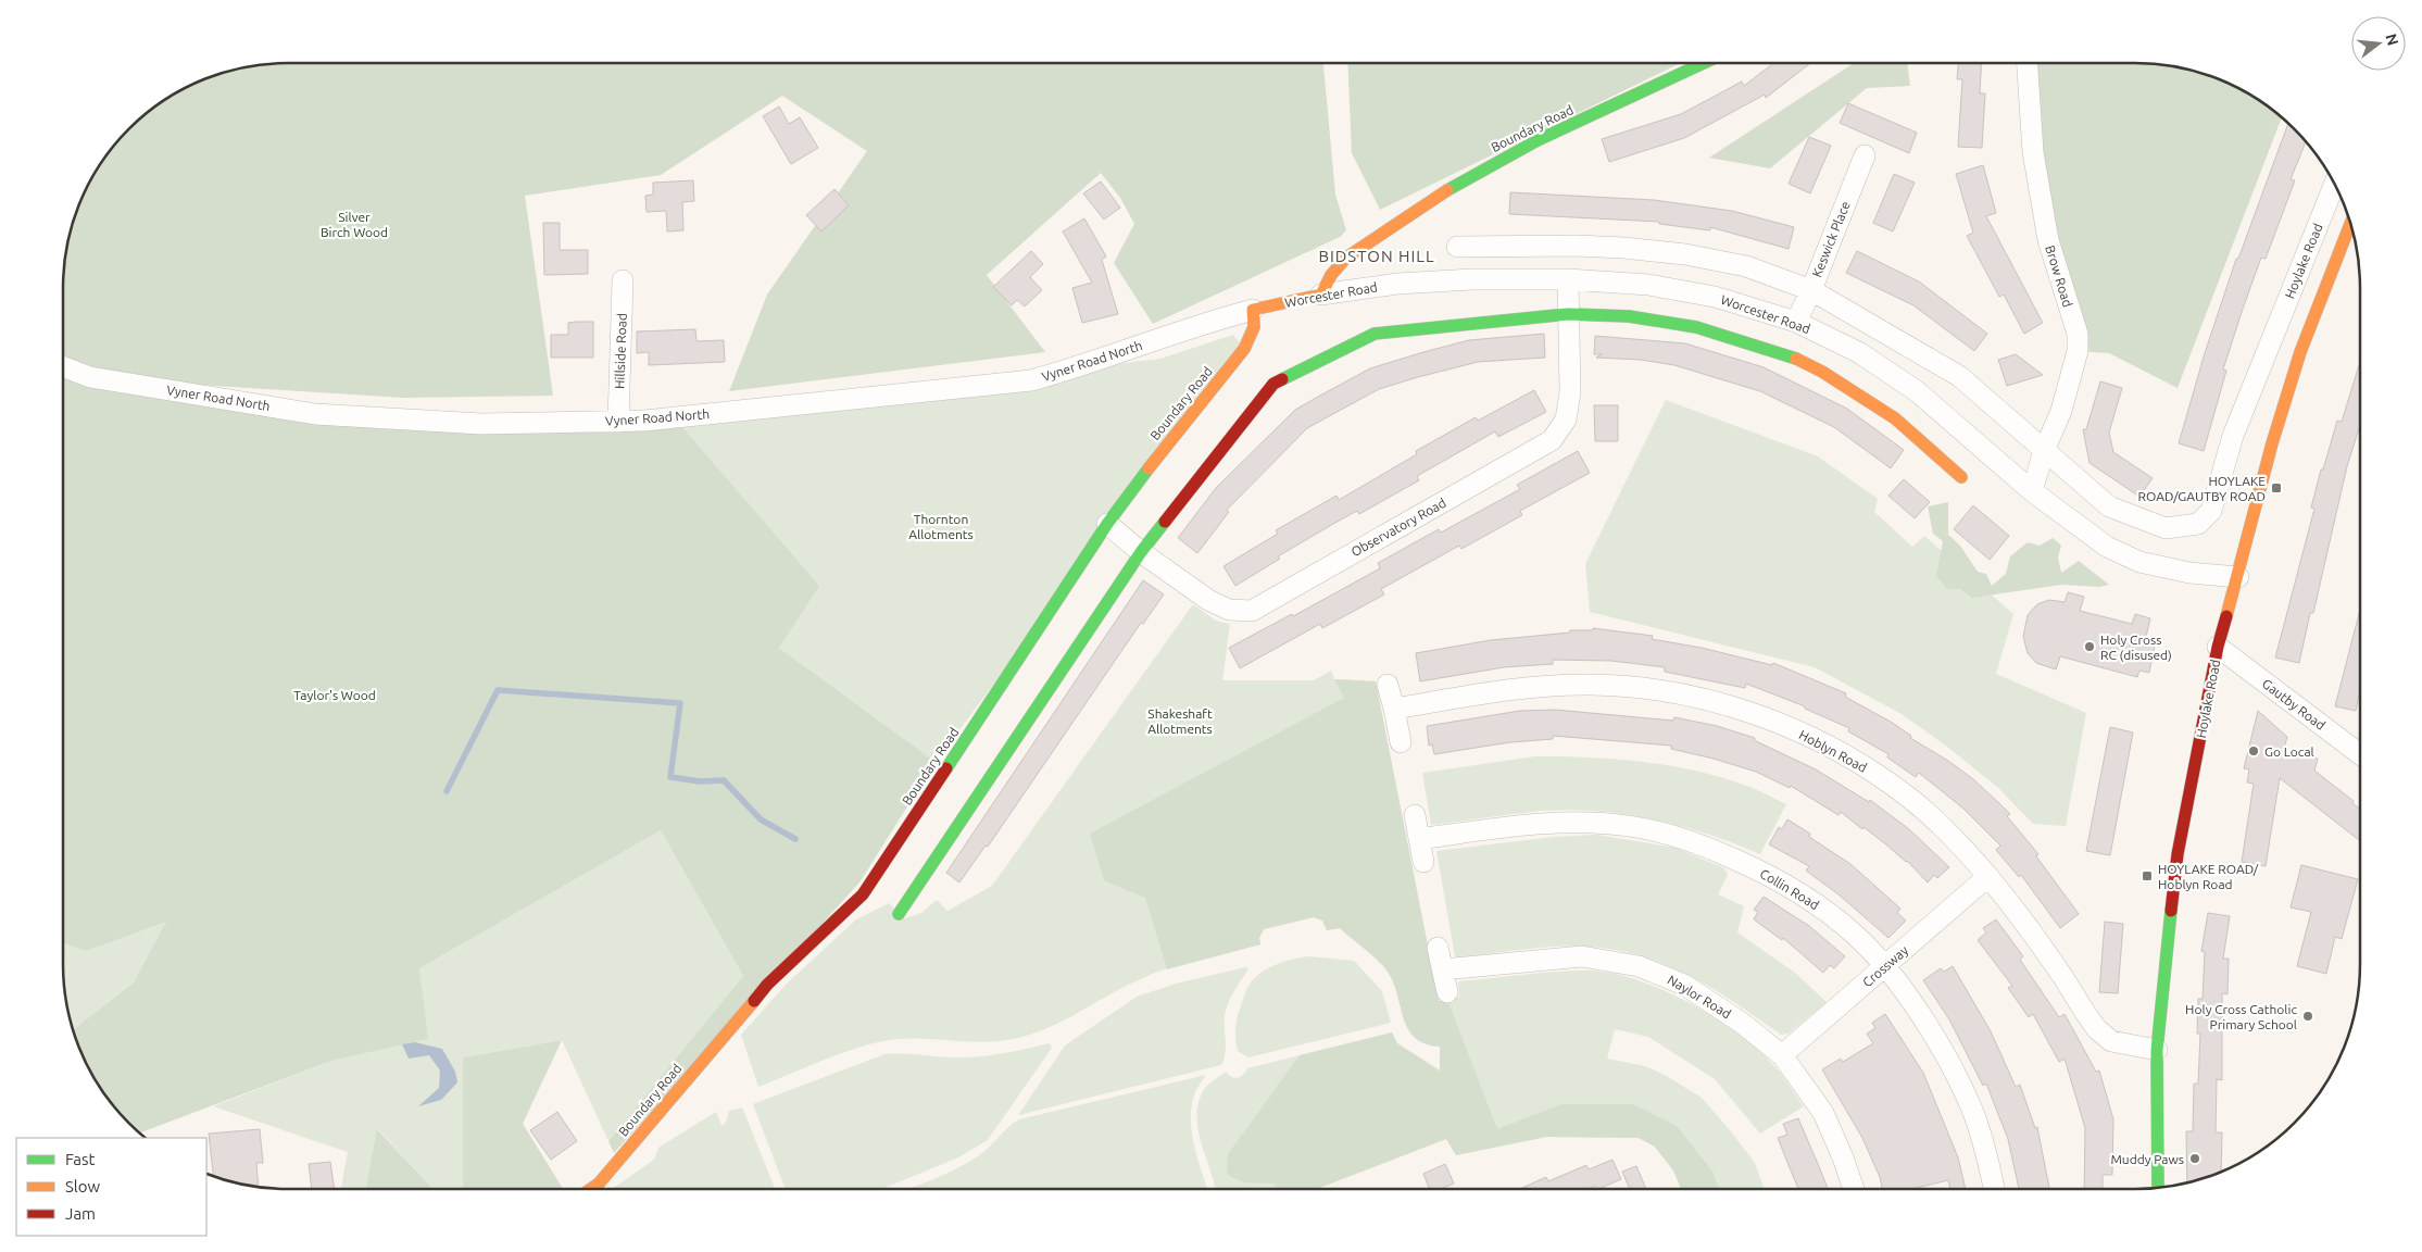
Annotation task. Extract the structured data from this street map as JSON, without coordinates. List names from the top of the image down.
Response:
{
  "streets": {
    "main road": ["Boundary Road", "Hoylake Road", "Worcester Road"],
    "street": [
      "Keswick Place",
      "Brow Road",
      "Hillside Road",
      "Vyner Road North",
      "Observatory Road",
      "Gautby Road",
      "Hoblyn Road",
      "Collin Road",
      "Crossway",
      "Naylor Road"
    ]
  },
  "crossings": [
    ["Boundary Road", "Worcester Road"],
    ["Boundary Road", "Vyner Road North"],
    ["Boundary Road", "Observatory Road"],
    ["Keswick Place", "Worcester Road"],
    ["Hoylake Road", "Brow Road"],
    ["Hoylake Road", "Worcester Road"],
    ["Hoylake Road", "Gautby Road"],
    ["Hoylake Road", "Hoblyn Road"],
    ["Brow Road", "Worcester Road"],
    ["Worcester Road", "Vyner Road North"],
    ["Worcester Road", "Observatory Road"],
    ["Hillside Road", "Vyner Road North"],
    ["Hoblyn Road", "Crossway"],
    ["Collin Road", "Crossway"],
    ["Crossway", "Naylor Road"]
  ],
  "districts": ["BIDSTON HILL"],
  "parks": [
    "Silver Birch Wood",
    "Thornton Allotments",
    "Taylor's Wood",
    "Shakeshaft Allotments"
  ],
  "places": {
    "transit": ["HOYLAKE ROAD/GAUTBY ROAD", "HOYLAKE ROAD/ Hoblyn Road"],
    "other": [
      "Holy Cross RC (disused)",
      "Go Local",
      "Holy Cross Catholic Primary School",
      "Muddy Paws"
    ]
  },
  "legend": ["Fast", "Slow", "Jam"],
  "north": "right"
}
